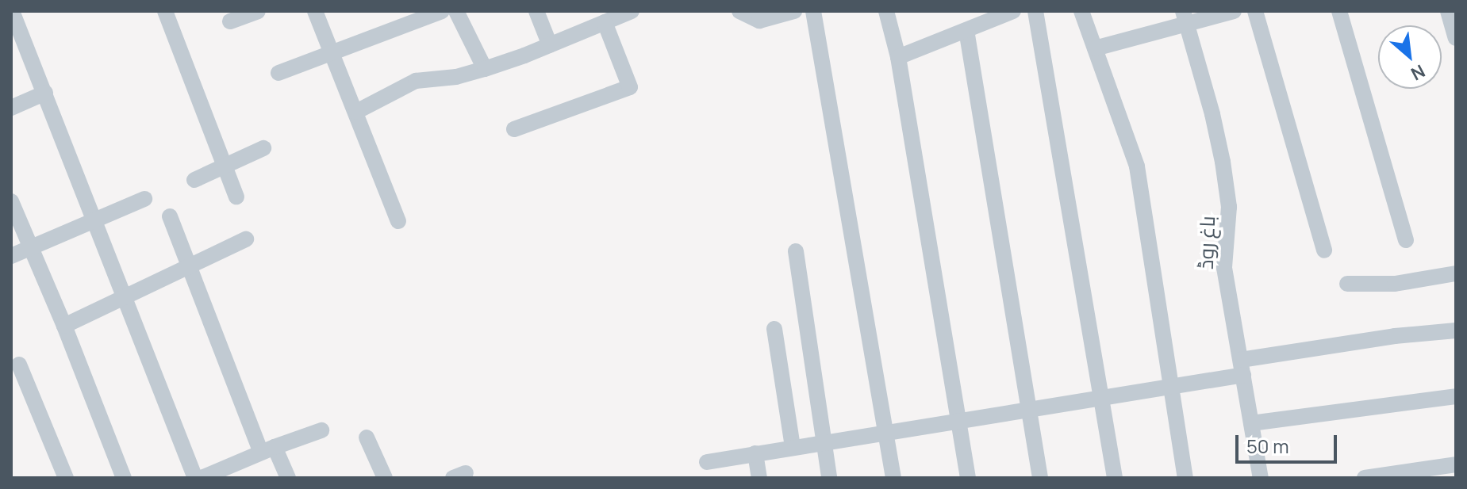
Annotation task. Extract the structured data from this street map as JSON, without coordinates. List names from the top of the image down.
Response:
{
  "streets": {
    "street": ["باغ روڈ"]
  },
  "scale_bar": "50 m",
  "north": "bottom right"
}
